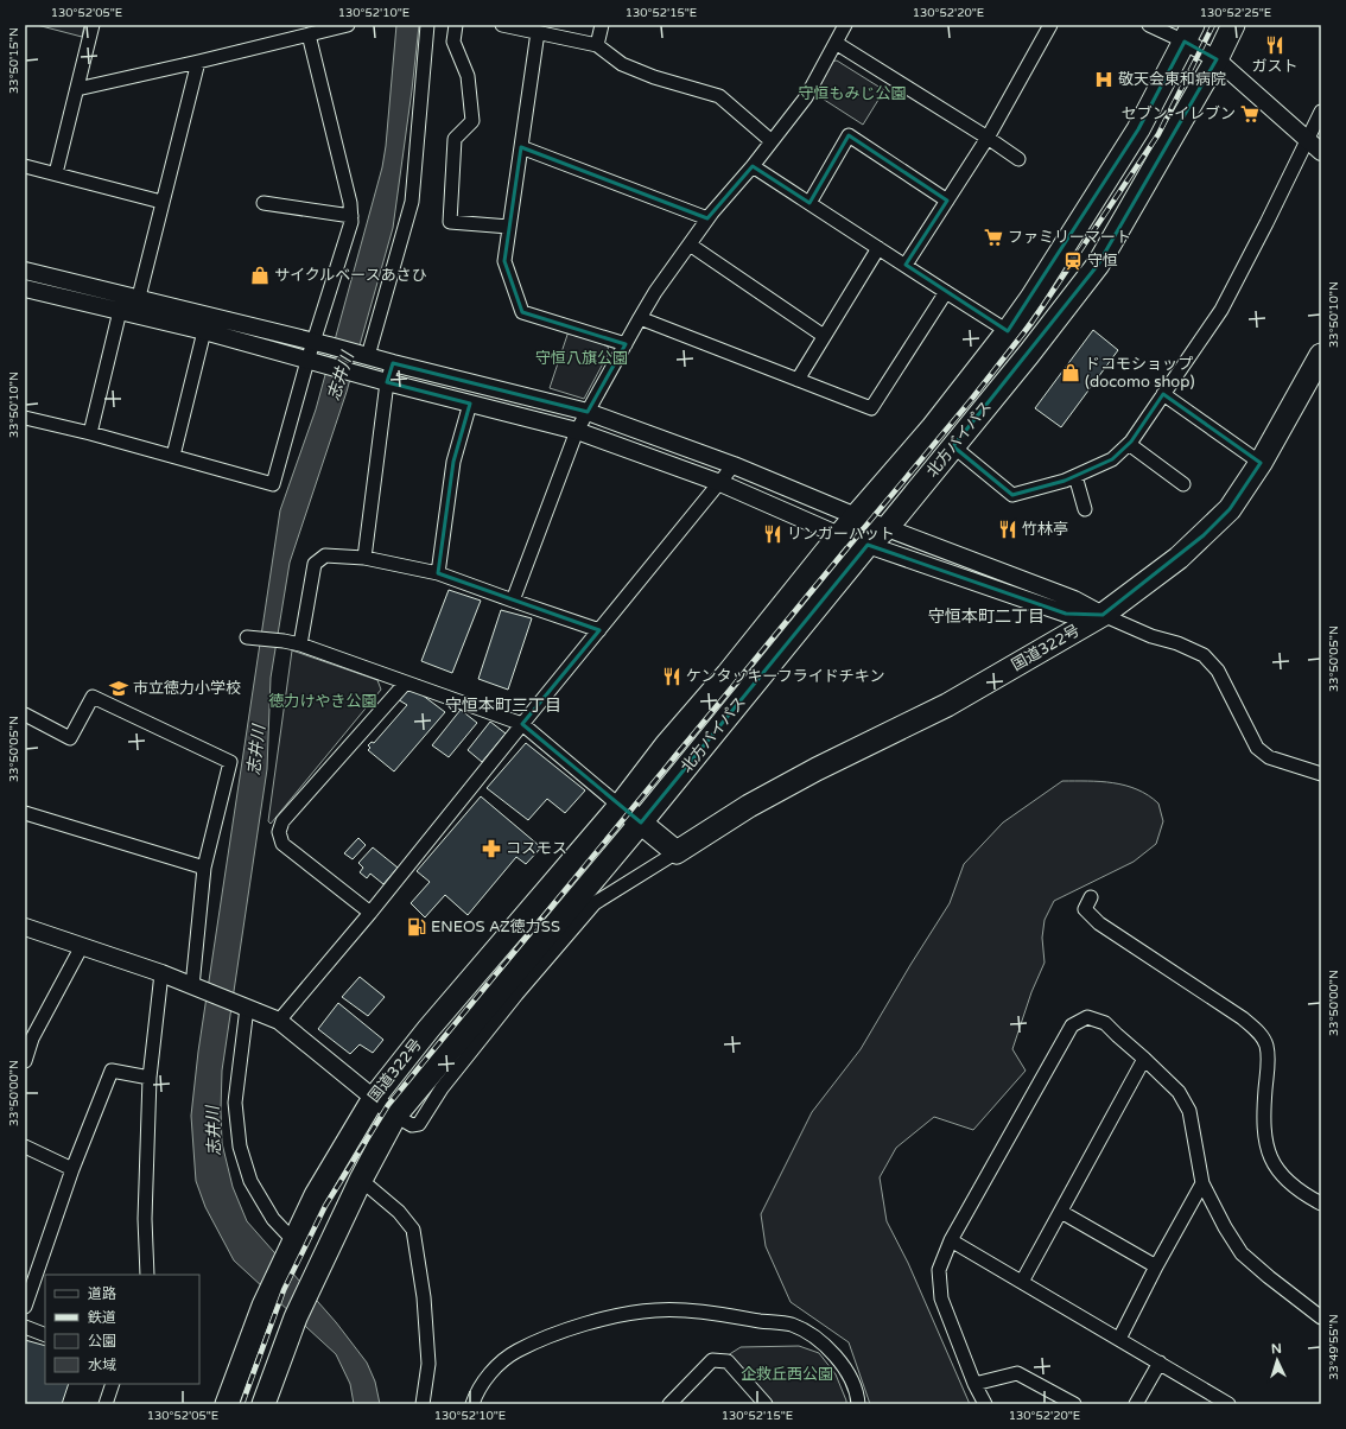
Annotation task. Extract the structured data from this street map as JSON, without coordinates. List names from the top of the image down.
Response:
{
  "streets": {
    "highway": ["北方バイパス", "国道322号"]
  },
  "crossings": [
    ["北方バイパス", "国道322号"]
  ],
  "districts": ["守恒本町二丁目", "守恒本町三丁目"],
  "water": ["志井川"],
  "parks": [
    "守恒もみじ公園",
    "守恒八旗公園",
    "徳力けやき公園",
    "企救丘西公園"
  ],
  "places": {
    "restaurant": [
      "ガスト",
      "竹林亭",
      "リンガーハット",
      "ケンタッキーフライドチキン"
    ],
    "hospital": ["敬天会東和病院"],
    "supermarket": ["セブン-イレブン", "ファミリーマート"],
    "station": ["守恒"],
    "shop": ["サイクルベースあさひ", "ドコモショップ (docomo shop)"],
    "school or university": ["市立徳力小学校"],
    "pharmacy": ["コスモス"],
    "fuel station": ["ENEOS AZ徳力SS"]
  },
  "legend": [
    "道路",
    "鉄道",
    "公園",
    "水域"
  ],
  "north": "top",
  "coordinates": [
    "130°52'05\"E",
    "130°52'10\"E",
    "130°52'15\"E",
    "130°52'20\"E",
    "130°52'25\"E",
    "33°50'15\"N",
    "33°50'10\"N",
    "33°50'05\"N",
    "33°50'00\"N",
    "33°49'55\"N"
  ]
}
